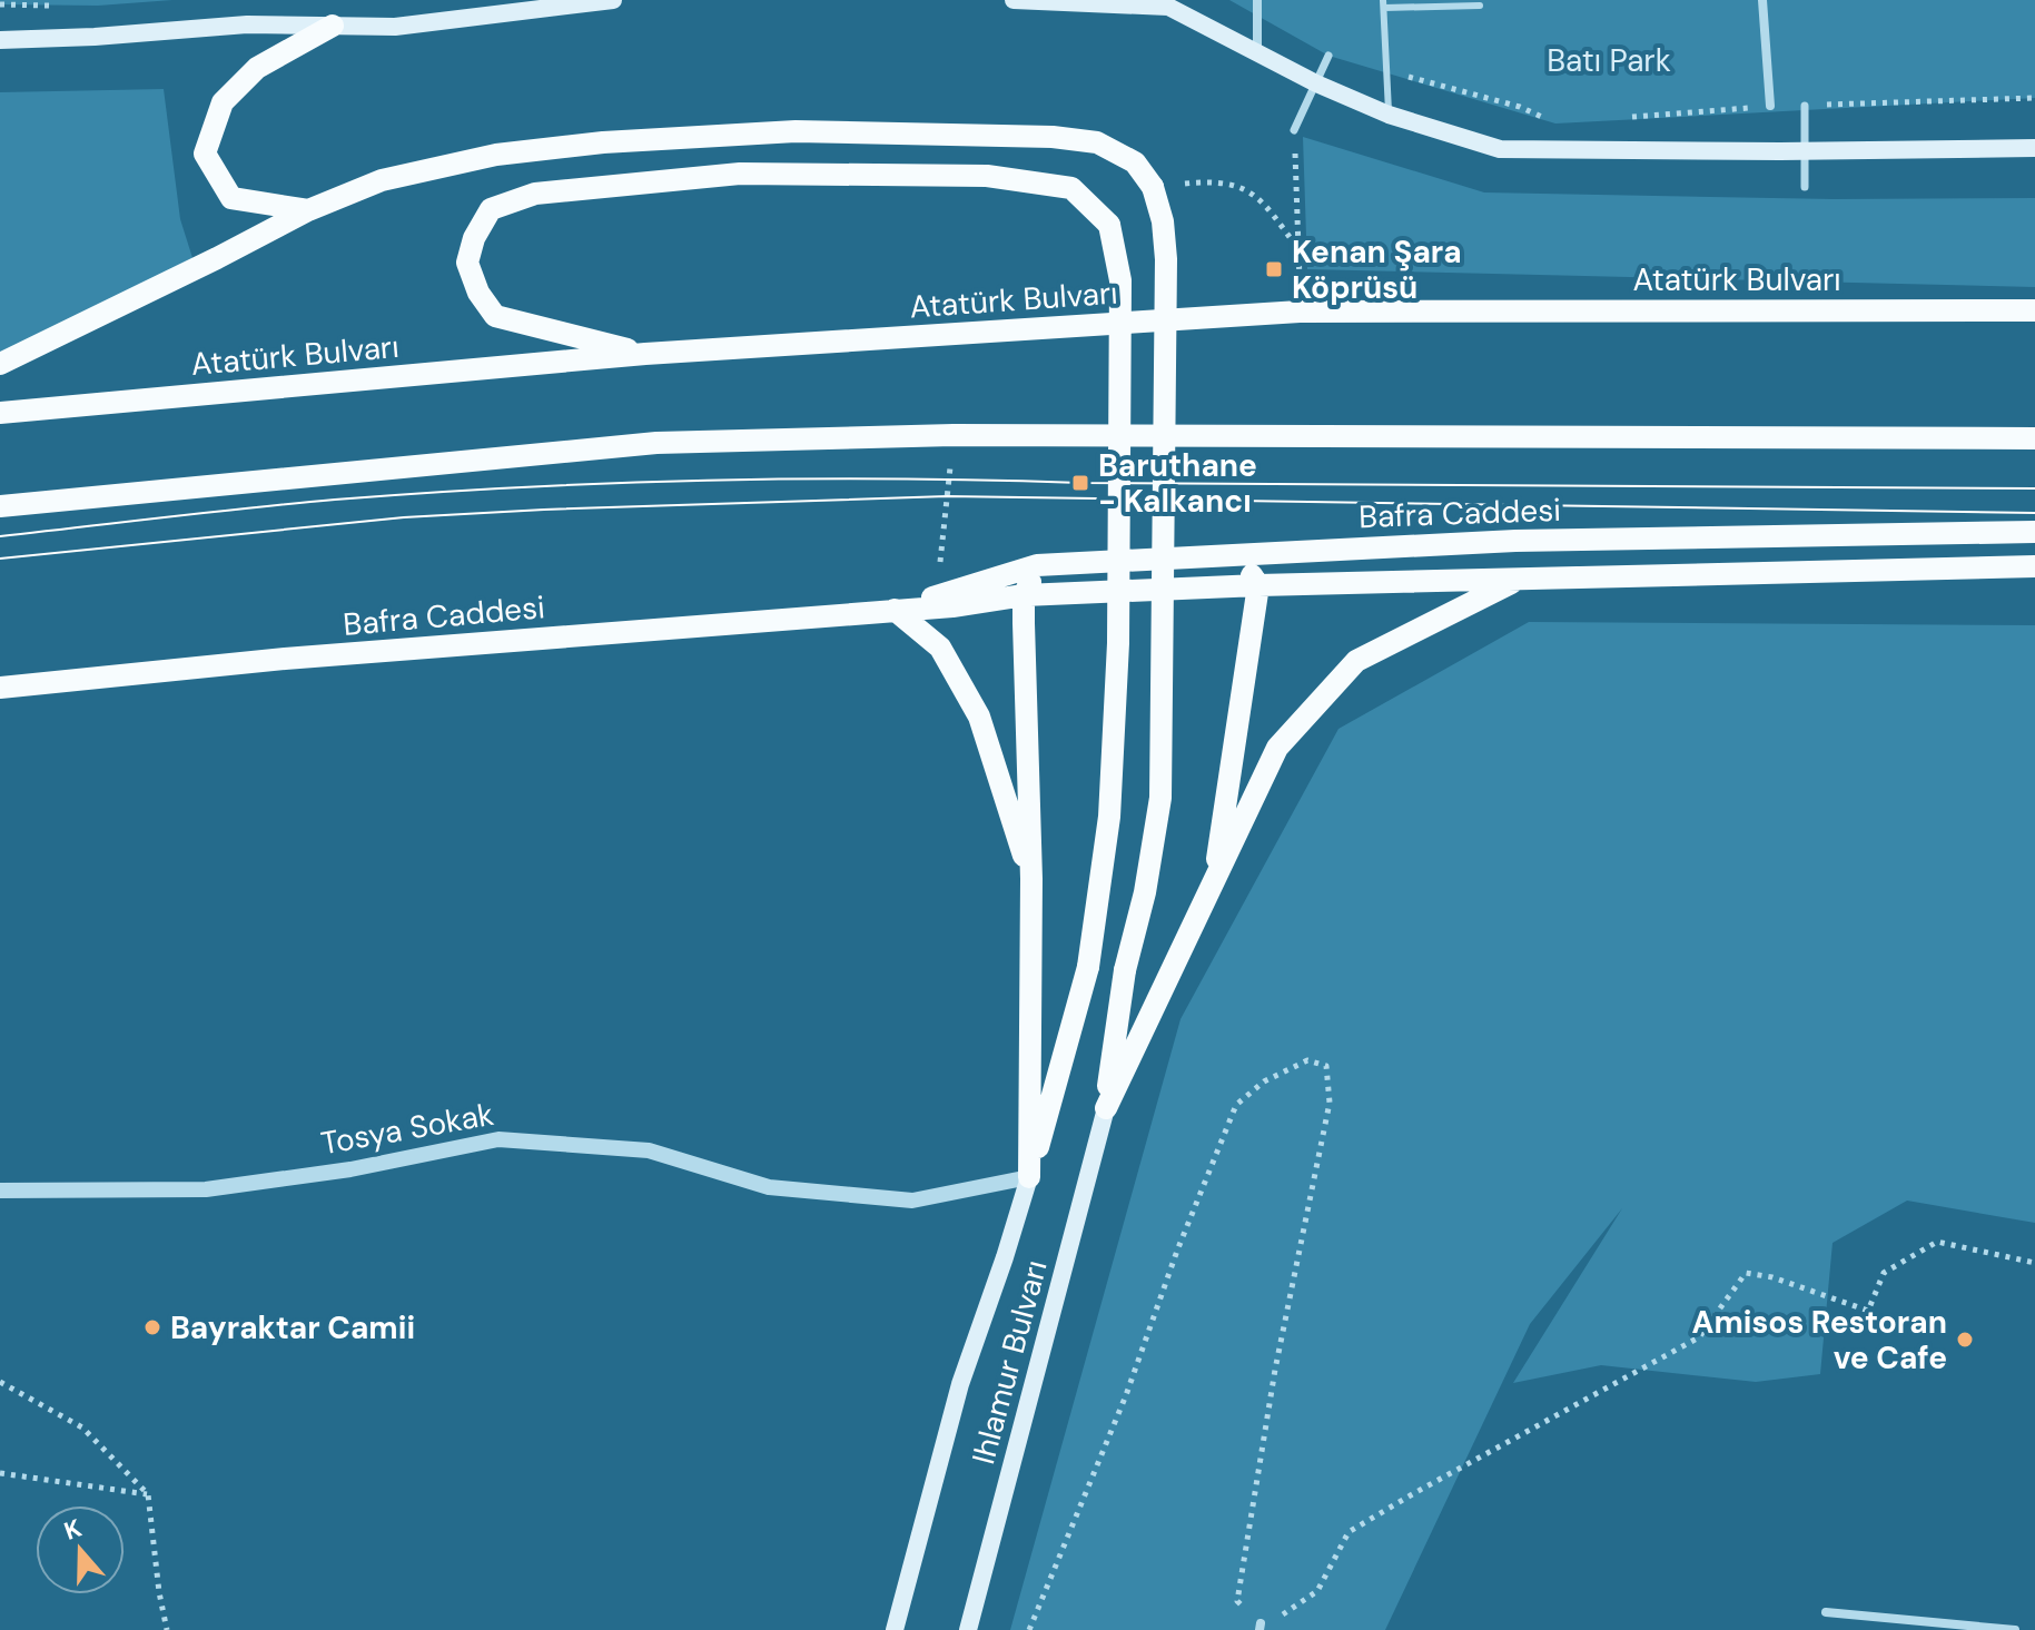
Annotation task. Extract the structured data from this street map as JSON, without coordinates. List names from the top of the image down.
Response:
{
  "streets": {
    "main road": ["Atatürk Bulvarı", "Bafra Caddesi", "Ihlamur Bulvarı"],
    "street": ["Tosya Sokak"]
  },
  "crossings": [
    ["Tosya Sokak", "Ihlamur Bulvarı"]
  ],
  "parks": ["Batı Park"],
  "places": {
    "transit": ["Kenan Şara Köprüsü", "Baruthane - Kalkancı"],
    "other": ["Bayraktar Camii", "Amisos Restoran ve Cafe"]
  },
  "north": "top"
}
